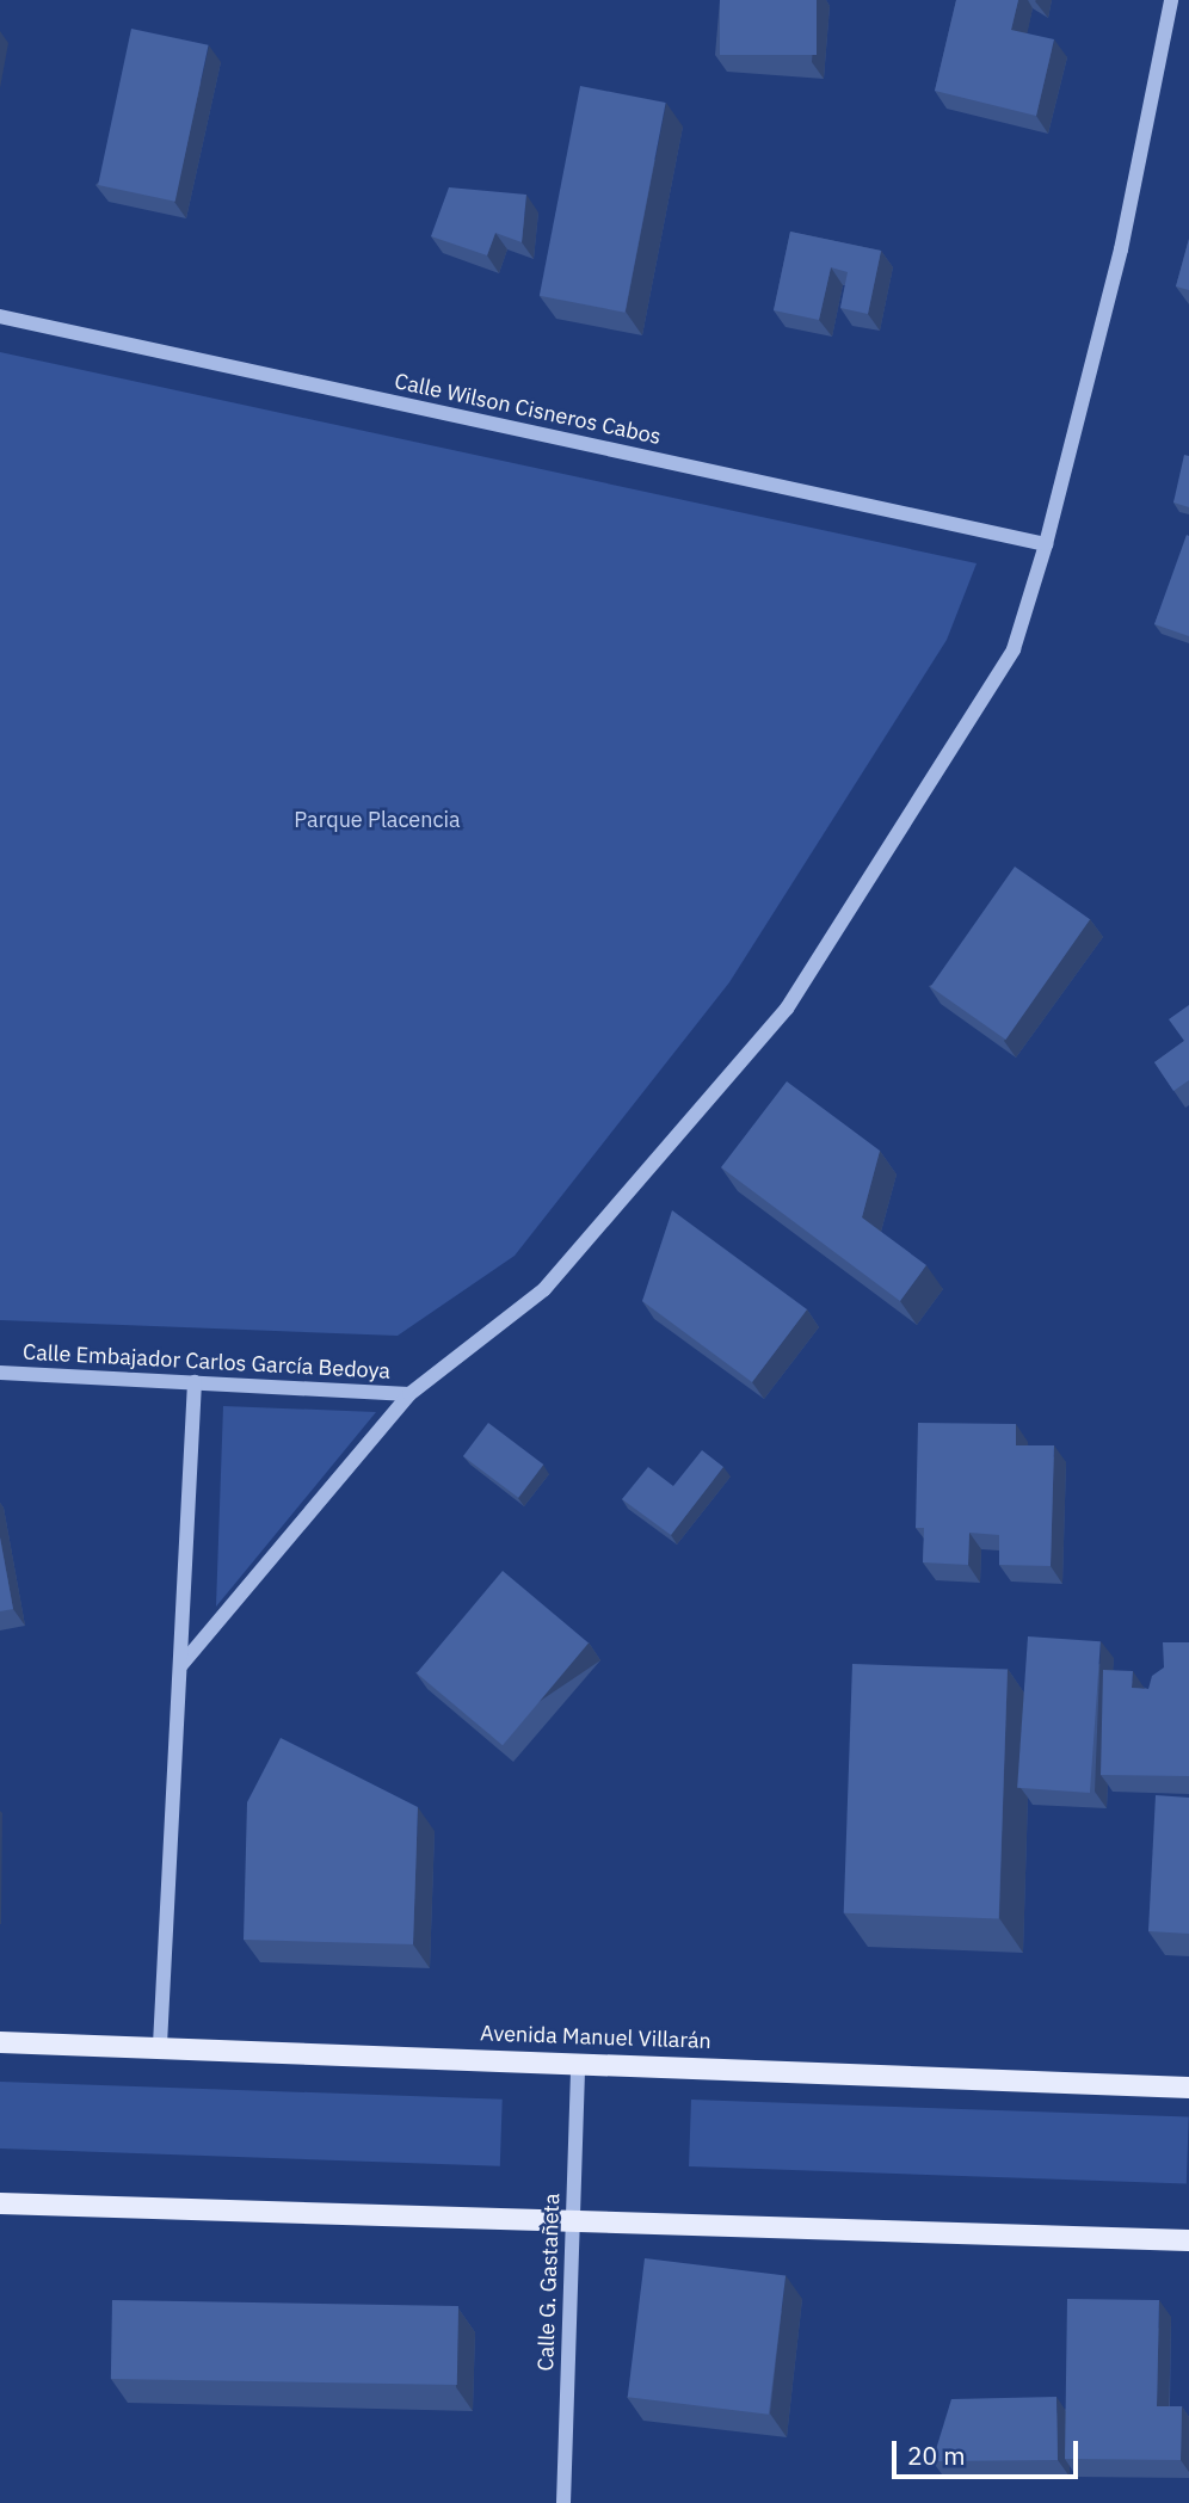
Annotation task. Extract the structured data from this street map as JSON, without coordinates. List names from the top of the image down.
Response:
{
  "streets": {
    "main road": ["Avenida Manuel Villarán"],
    "street": ["Calle Wilson Cisneros Cabos", "Calle Embajador Carlos García Bedoya", "Calle G. Gastañeta"]
  },
  "crossings": [
    ["Avenida Manuel Villarán", "Calle G. Gastañeta"]
  ],
  "parks": ["Parque Placencia"],
  "scale_bar": "20 m"
}
